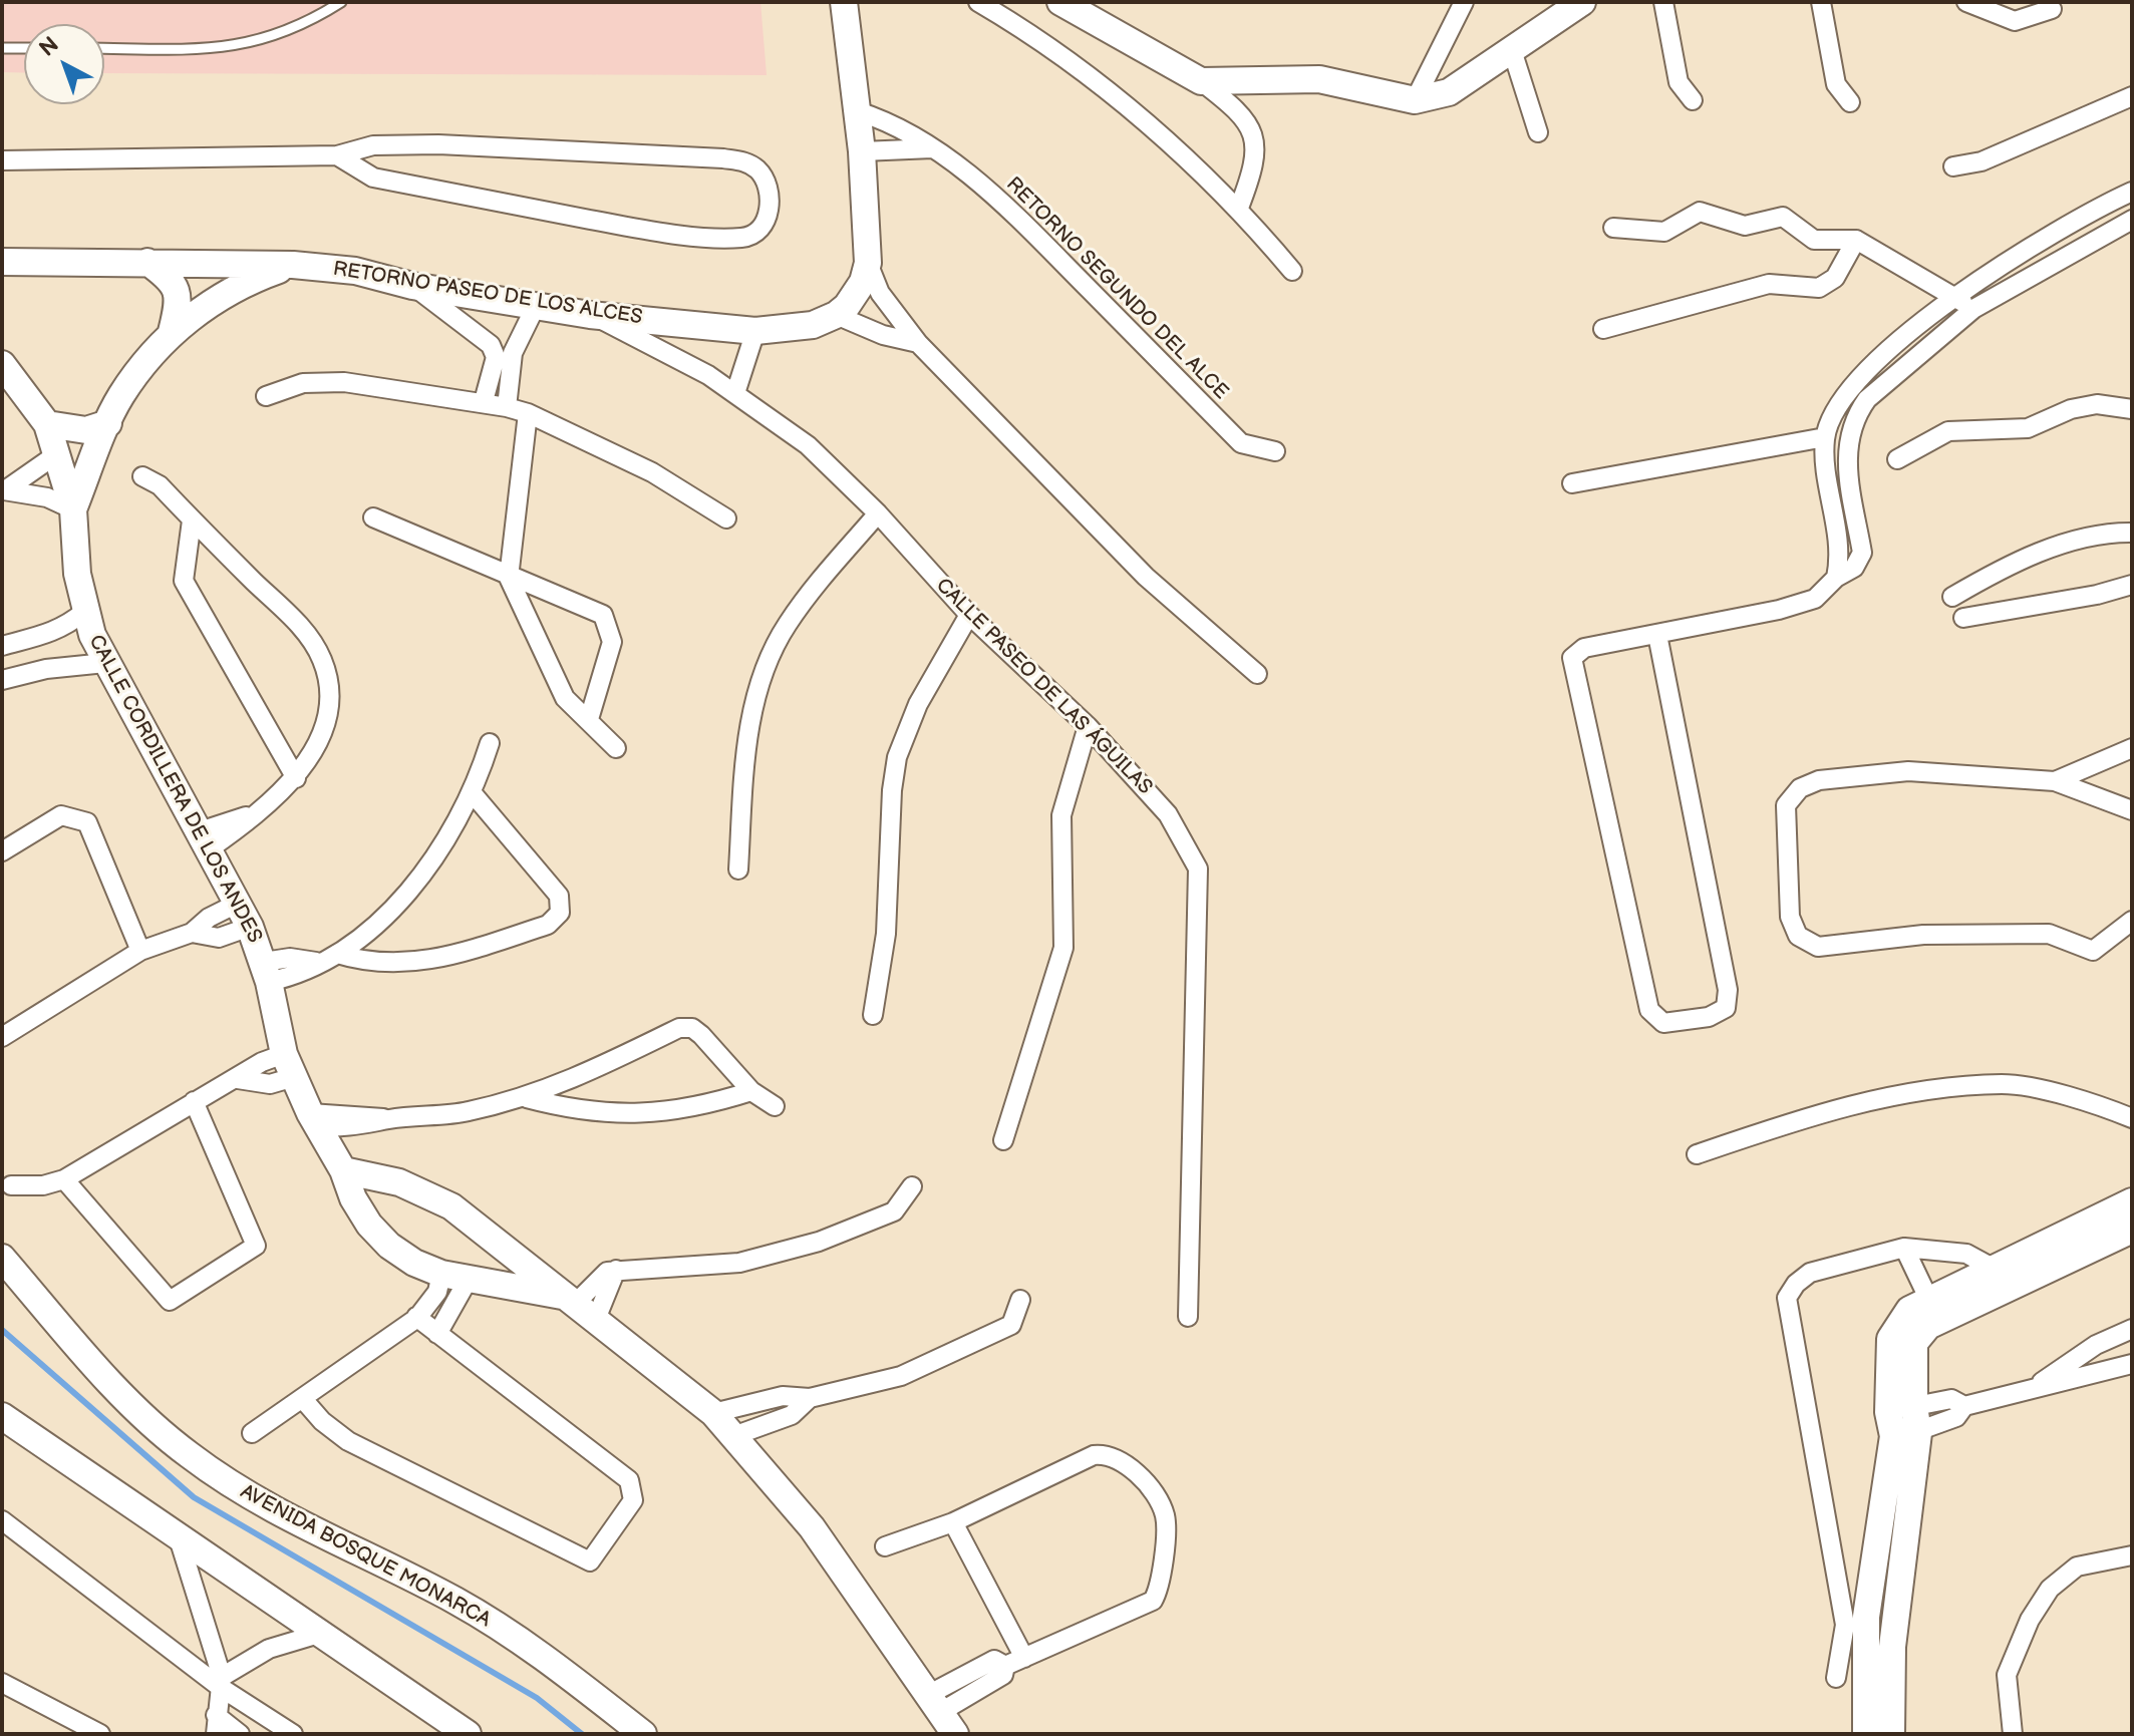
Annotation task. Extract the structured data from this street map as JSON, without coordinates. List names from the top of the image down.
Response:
{
  "streets": {
    "street": [
      "RETORNO SEGUNDO DEL ALCE",
      "RETORNO PASEO DE LOS ALCES",
      "CALLE PASEO DE LAS ÁGUILAS",
      "CALLE CORDILLERA DE LOS ANDES",
      "AVENIDA BOSQUE MONARCA"
    ]
  },
  "crossings": [
    ["RETORNO PASEO DE LOS ALCES", "CALLE PASEO DE LAS ÁGUILAS"]
  ],
  "north": "top left"
}
